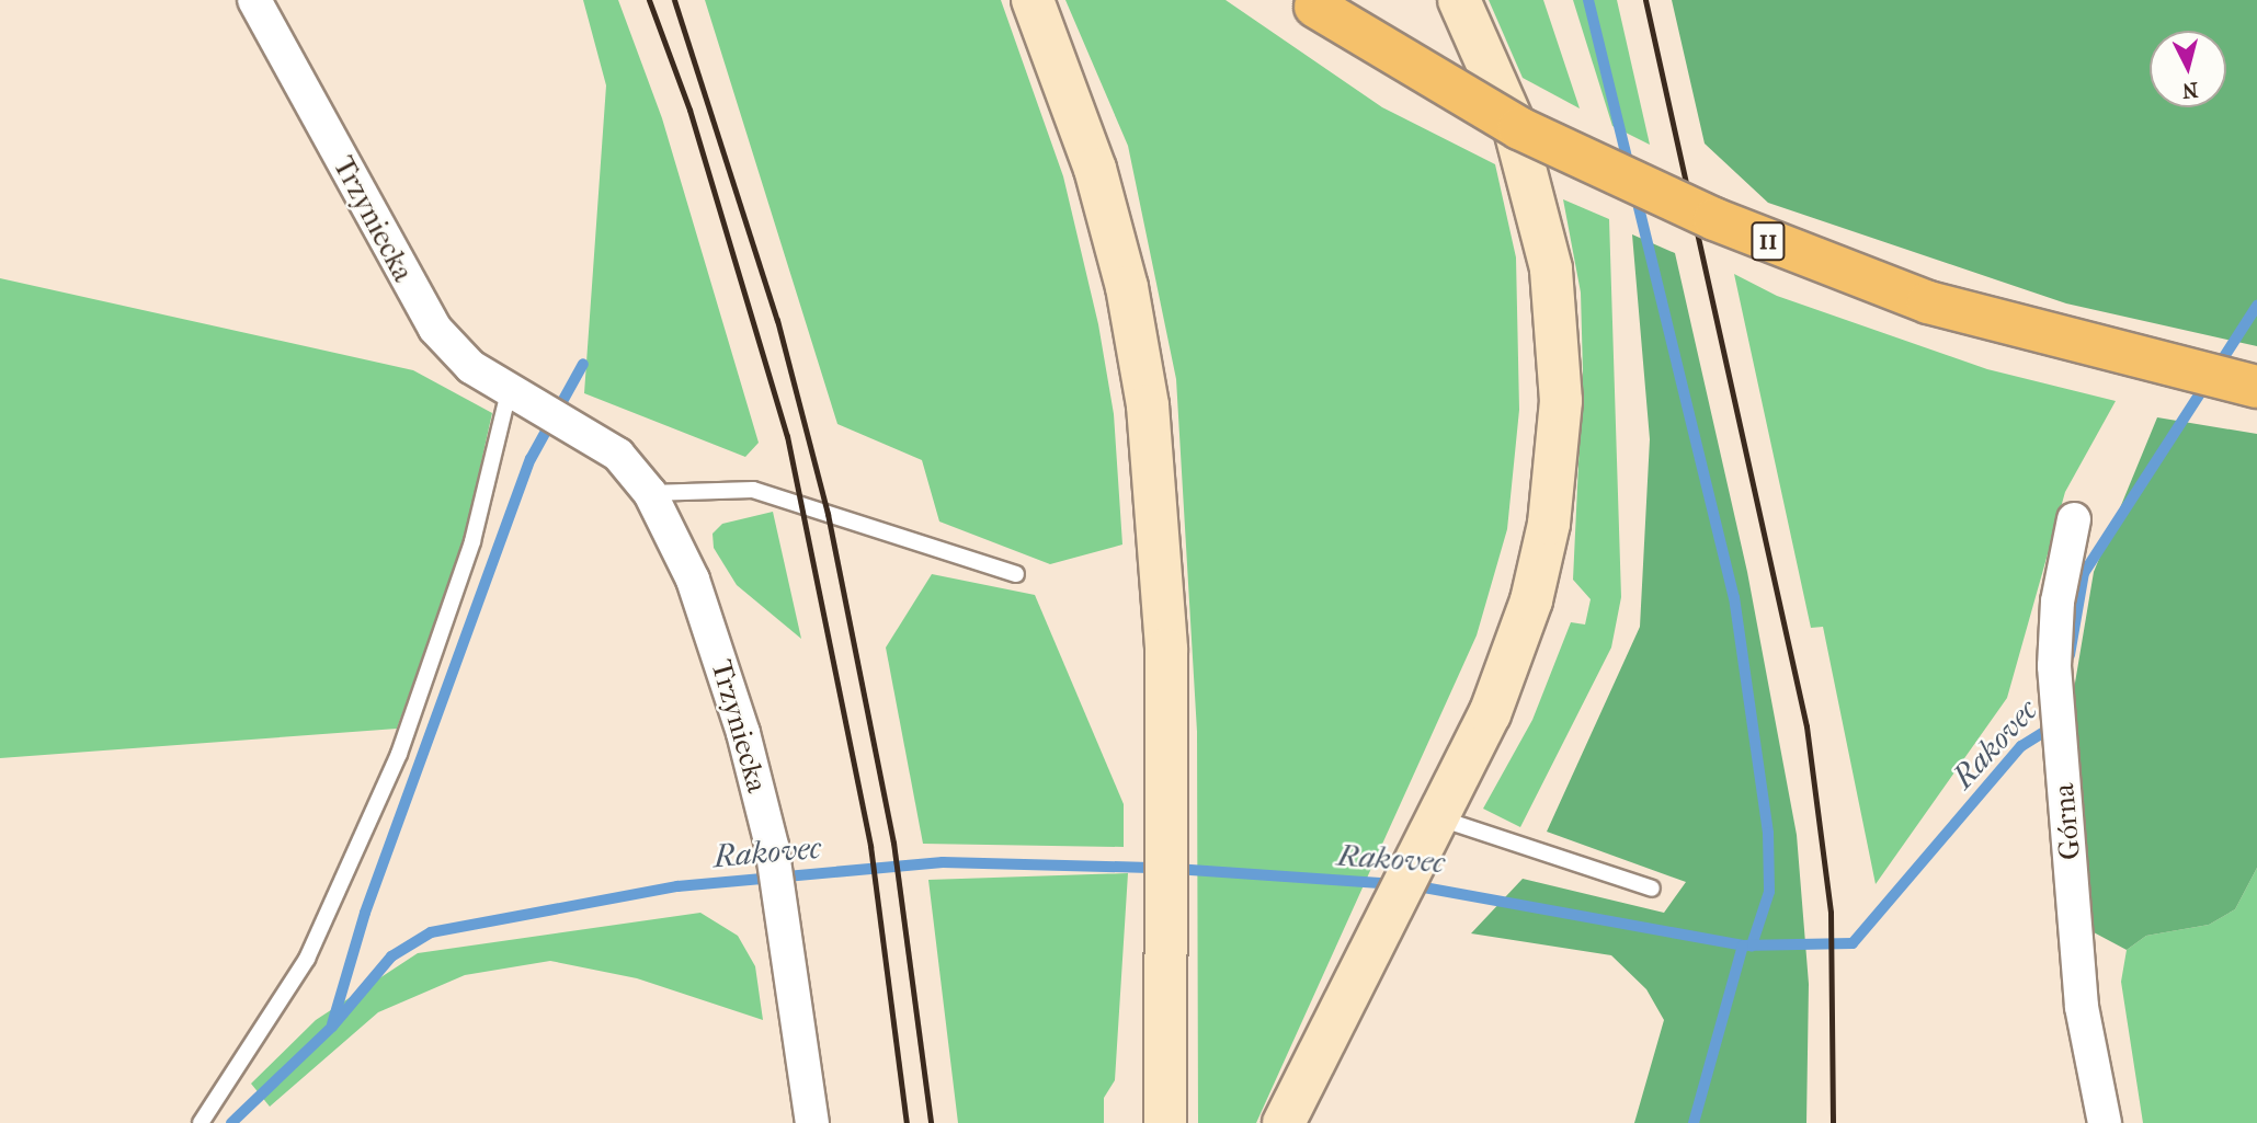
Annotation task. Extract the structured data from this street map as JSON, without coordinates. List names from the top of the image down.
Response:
{
  "streets": {
    "main road": ["11"],
    "street": ["Trzyniecka", "Górna"]
  },
  "water": ["Rakovec"],
  "north": "bottom"
}
